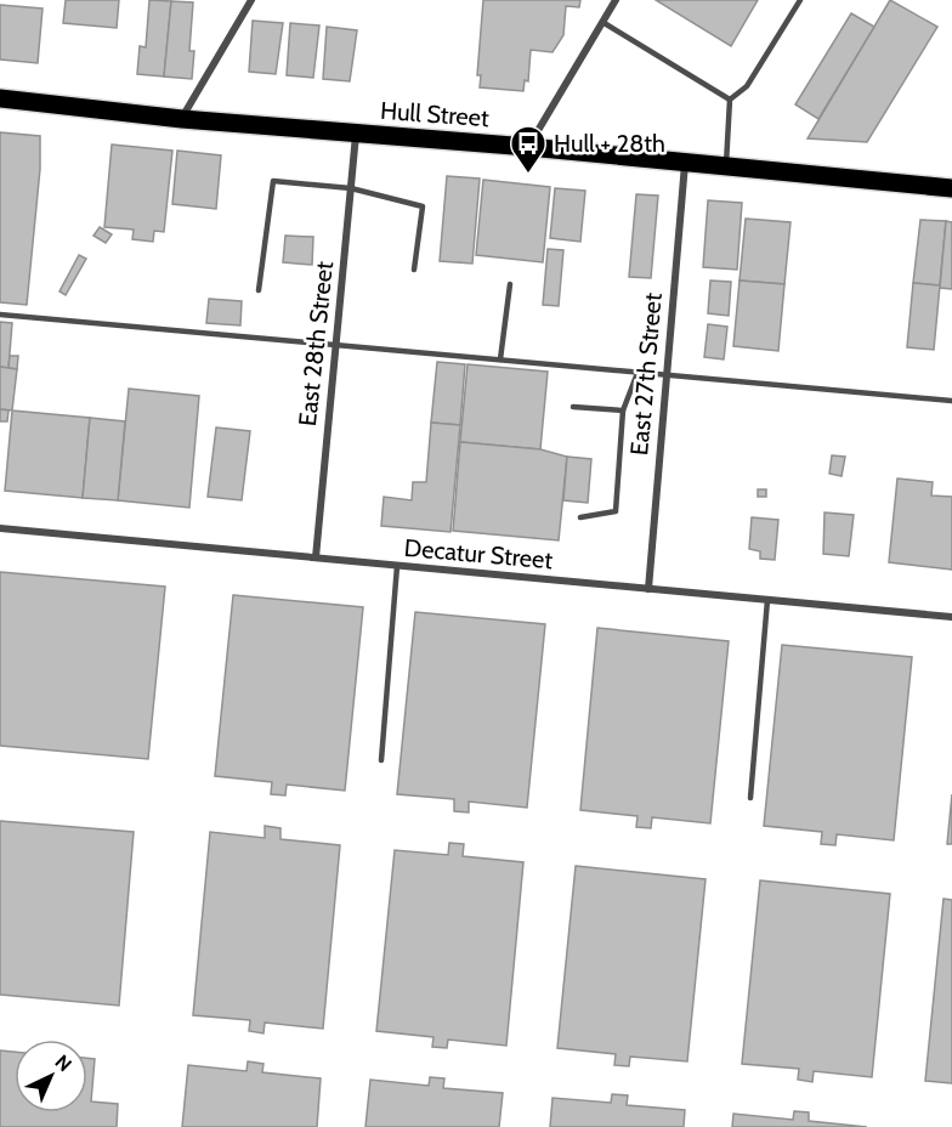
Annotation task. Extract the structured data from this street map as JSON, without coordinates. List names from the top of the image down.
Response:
{
  "streets": {
    "main road": ["Hull Street"],
    "street": ["East 28th Street", "East 27th Street", "Decatur Street"]
  },
  "crossings": [
    ["Hull Street", "East 28th Street"],
    ["Hull Street", "East 27th Street"],
    ["East 28th Street", "Decatur Street"],
    ["East 27th Street", "Decatur Street"]
  ],
  "places": {
    "bus stop": ["Hull + 28th"]
  },
  "north": "top right"
}
